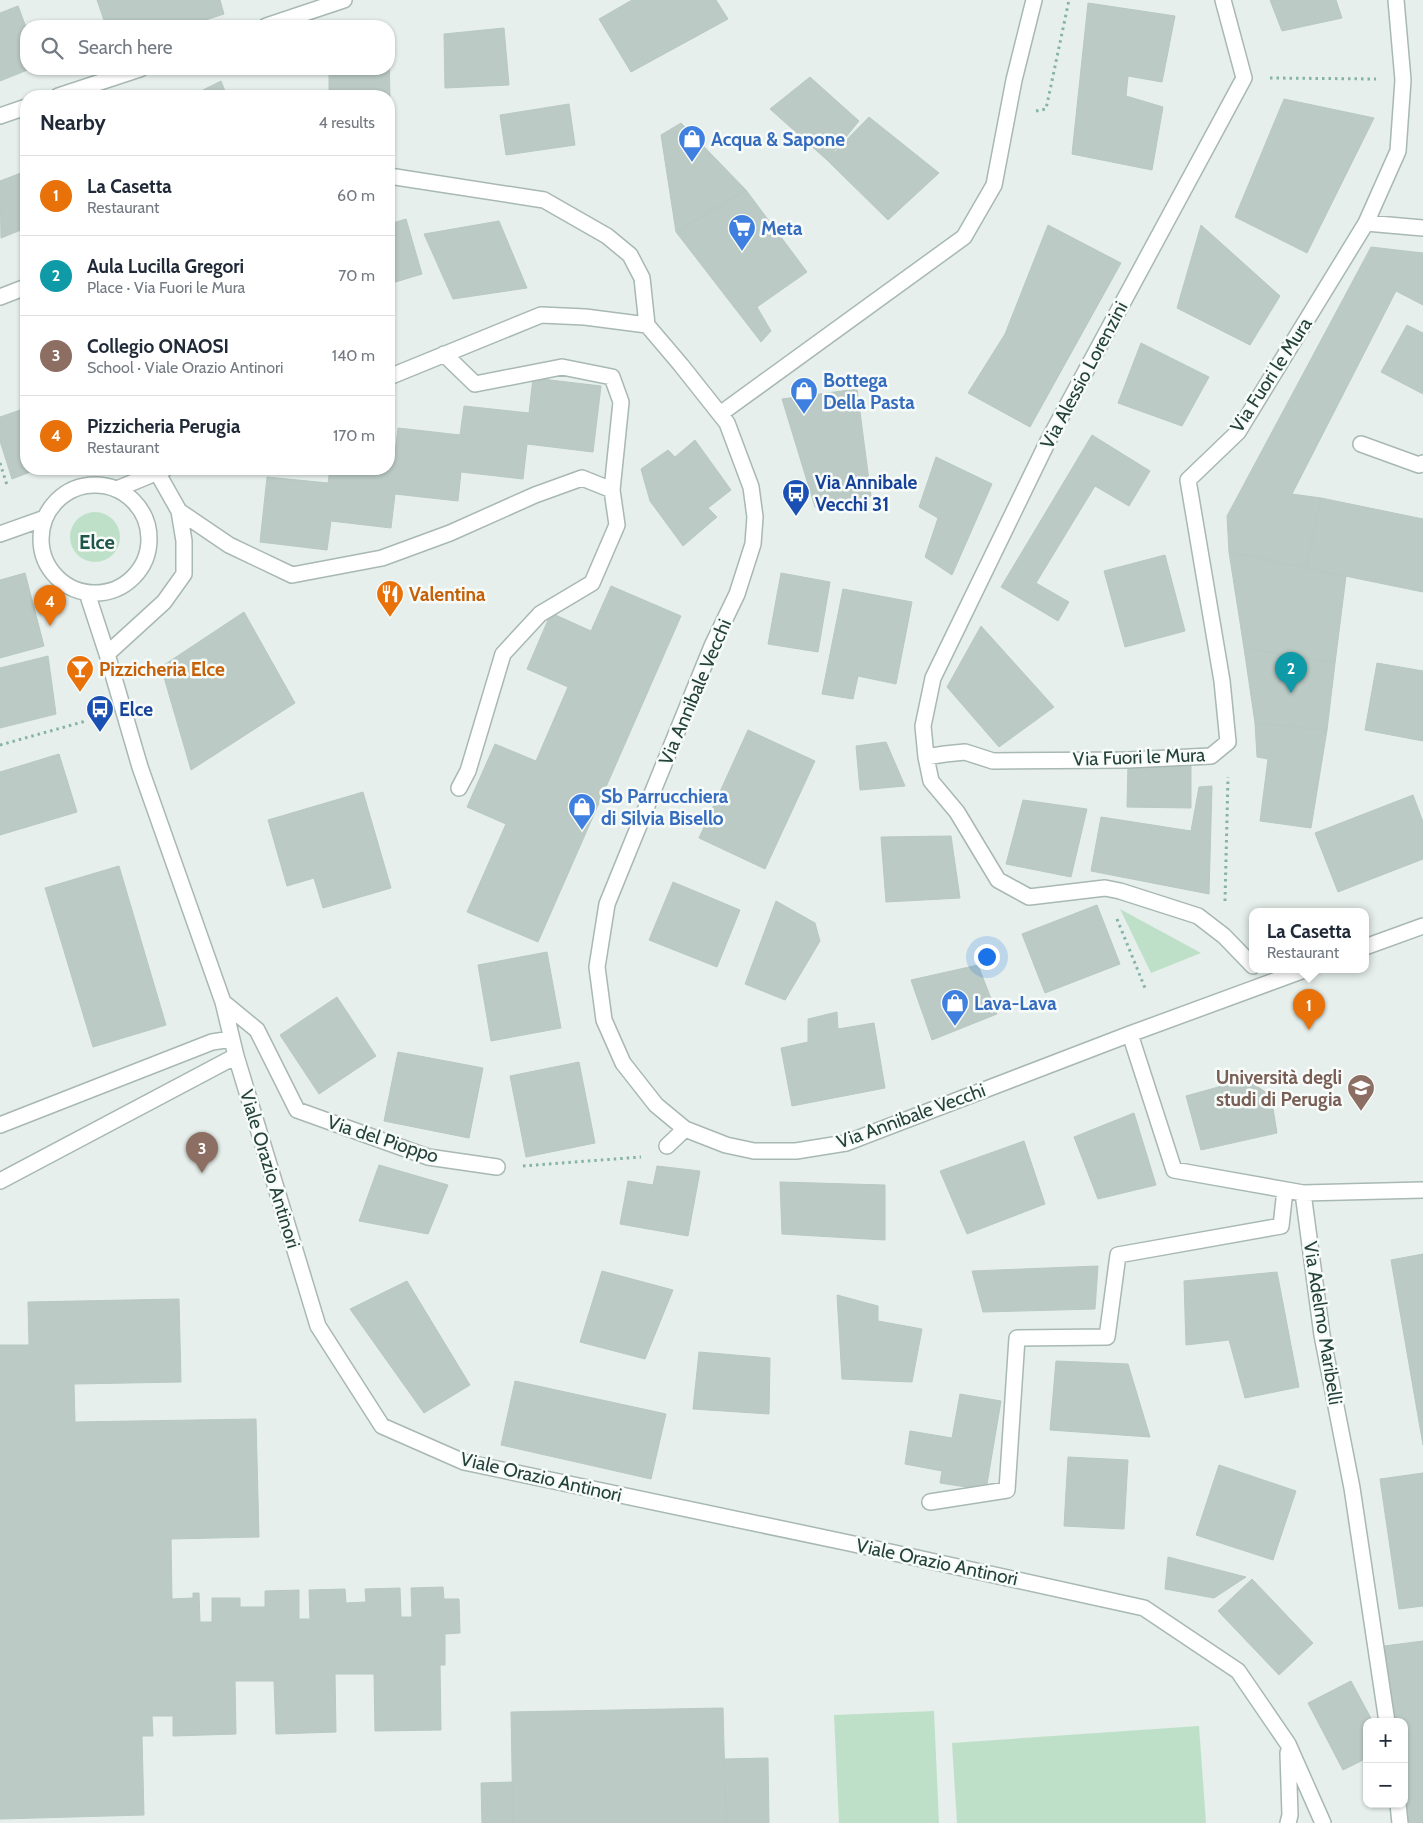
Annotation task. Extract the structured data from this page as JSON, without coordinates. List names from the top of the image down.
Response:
{
  "streets": {
    "street": [
      "Via Alessio Lorenzini",
      "Via Fuori le Mura",
      "Via Annibale Vecchi",
      "Via del Pioppo",
      "Viale Orazio Antinori",
      "Via Adelmo Maribelli"
    ]
  },
  "crossings": [
    ["Via Alessio Lorenzini", "Via Fuori le Mura"],
    ["Via del Pioppo", "Viale Orazio Antinori"]
  ],
  "districts": ["Elce"],
  "places": {
    "shop": [
      "Acqua & Sapone",
      "Bottega Della Pasta",
      "Sb Parrucchiera di Silvia Bisello",
      "Lava-Lava"
    ],
    "supermarket": ["Meta"],
    "bus stop": ["Via Annibale Vecchi 31", "Elce"],
    "restaurant": ["Valentina"],
    "bar": ["Pizzicheria Elce"],
    "school or university": ["Università degli studi di Perugia"]
  },
  "page": {
    "search": "Search here",
    "heading": ["Nearby", "4 results"],
    "list": [
      {
        "mark": "1",
        "name": "La Casetta",
        "note": "Restaurant",
        "value": "60 m"
      },
      {
        "mark": "2",
        "name": "Aula Lucilla Gregori",
        "note": "Place · Via Fuori le Mura",
        "value": "70 m"
      },
      {
        "mark": "3",
        "name": "Collegio ONAOSI",
        "note": "School · Viale Orazio Antinori",
        "value": "140 m"
      },
      {
        "mark": "4",
        "name": "Pizzicheria Perugia",
        "note": "Restaurant",
        "value": "170 m"
      }
    ],
    "pins": [
      "4",
      "2",
      "1",
      "3"
    ],
    "popup": ["La Casetta", "Restaurant"],
    "map_buttons": ["+", "−"]
  }
}
